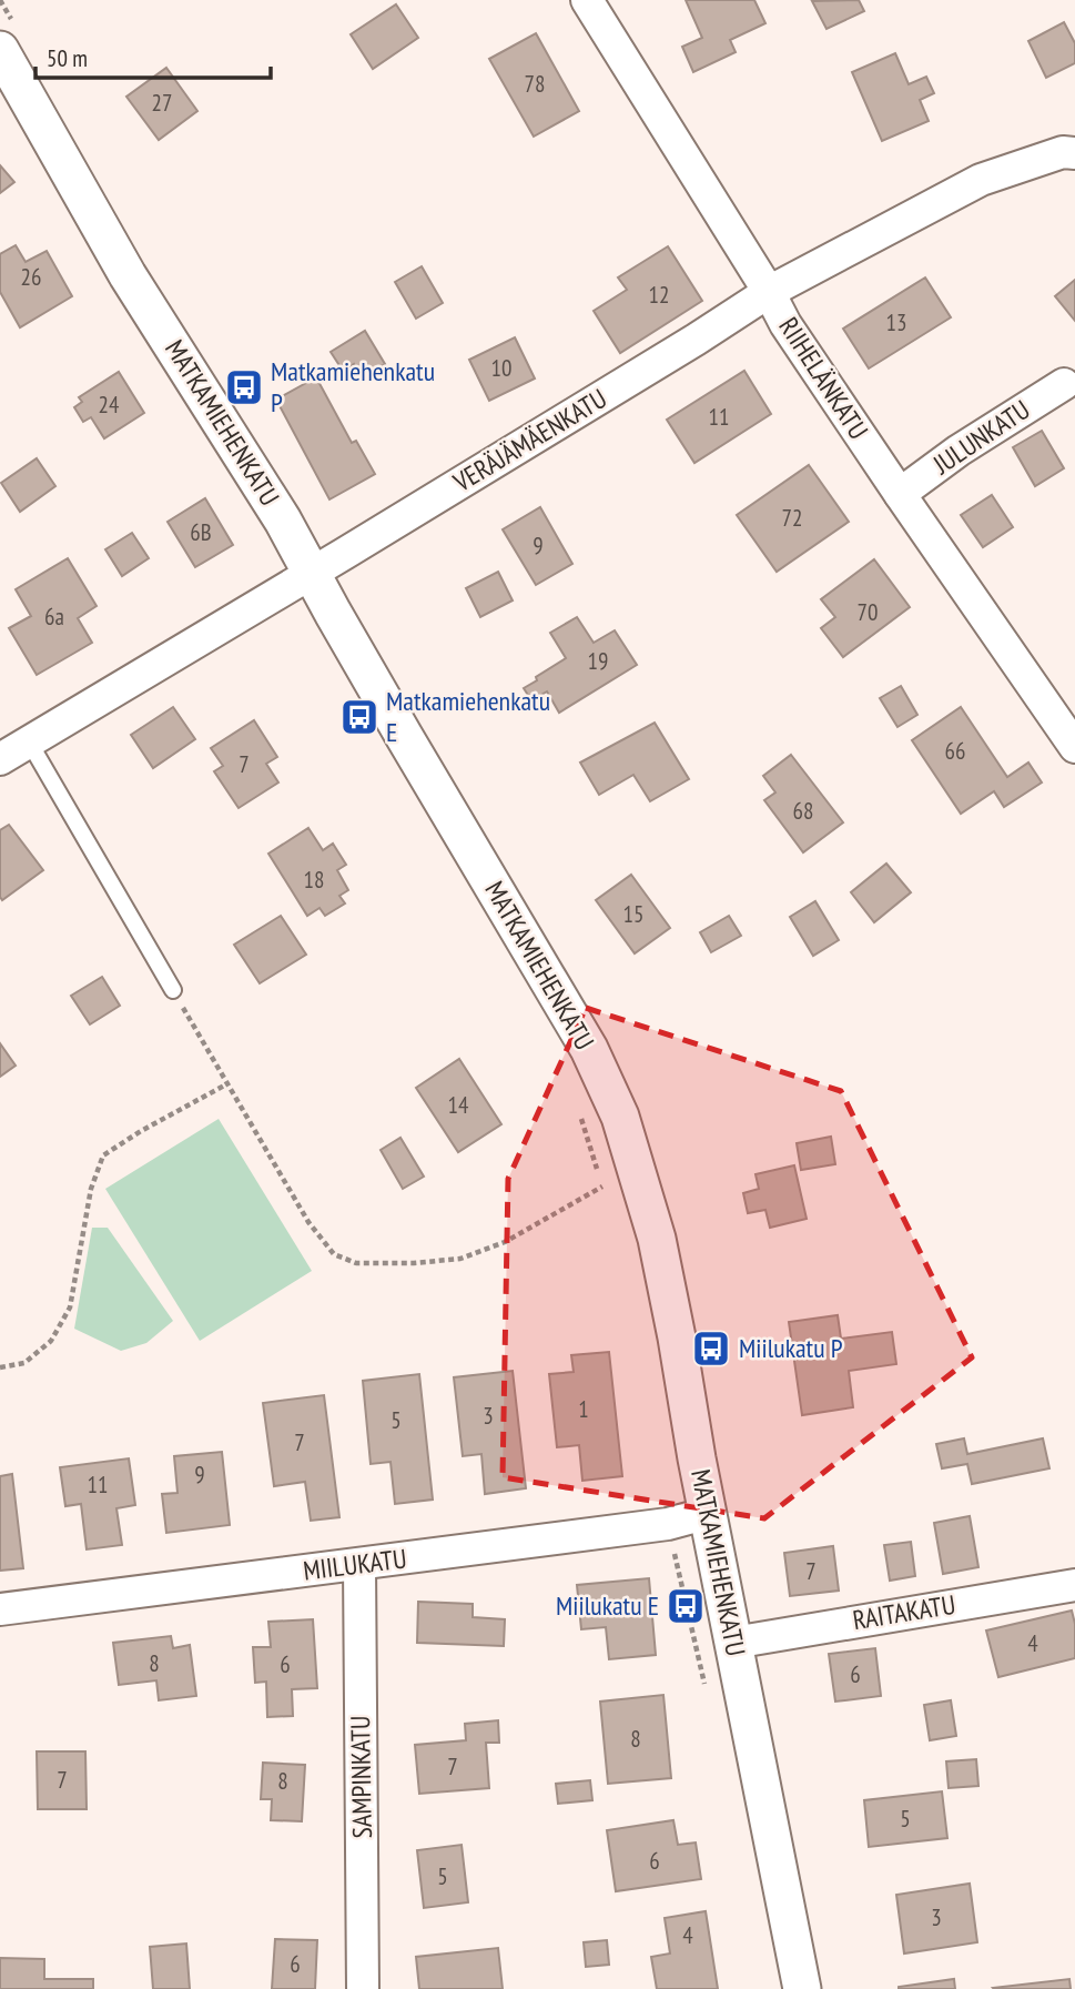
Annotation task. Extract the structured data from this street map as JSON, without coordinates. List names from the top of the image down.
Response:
{
  "streets": {
    "street": [
      "RIIHELÄNKATU",
      "MATKAMIEHENKATU",
      "JULUNKATU",
      "VERÄJÄMÄENKATU",
      "MIILUKATU",
      "RAITAKATU",
      "SAMPINKATU"
    ]
  },
  "crossings": [
    ["RIIHELÄNKATU", "JULUNKATU"],
    ["RIIHELÄNKATU", "VERÄJÄMÄENKATU"],
    ["MATKAMIEHENKATU", "VERÄJÄMÄENKATU"],
    ["MATKAMIEHENKATU", "MIILUKATU"],
    ["MATKAMIEHENKATU", "RAITAKATU"],
    ["MIILUKATU", "SAMPINKATU"]
  ],
  "places": {
    "bus stop": [
      "Matkamiehenkatu P",
      "Matkamiehenkatu E",
      "Miilukatu P",
      "Miilukatu E"
    ]
  },
  "house_numbers": [
    "78",
    "27",
    "26",
    "12",
    "13",
    "10",
    "24",
    "11",
    "72",
    "6B",
    "9",
    "70",
    "6a",
    "19",
    "66",
    "7",
    "68",
    "18",
    "15",
    "14",
    "1",
    "3",
    "5",
    "7",
    "9",
    "11",
    "7",
    "4",
    "8",
    "6",
    "6",
    "8",
    "7",
    "7",
    "8",
    "5",
    "6",
    "5",
    "3",
    "4",
    "6"
  ],
  "scale_bar": "50 m"
}
